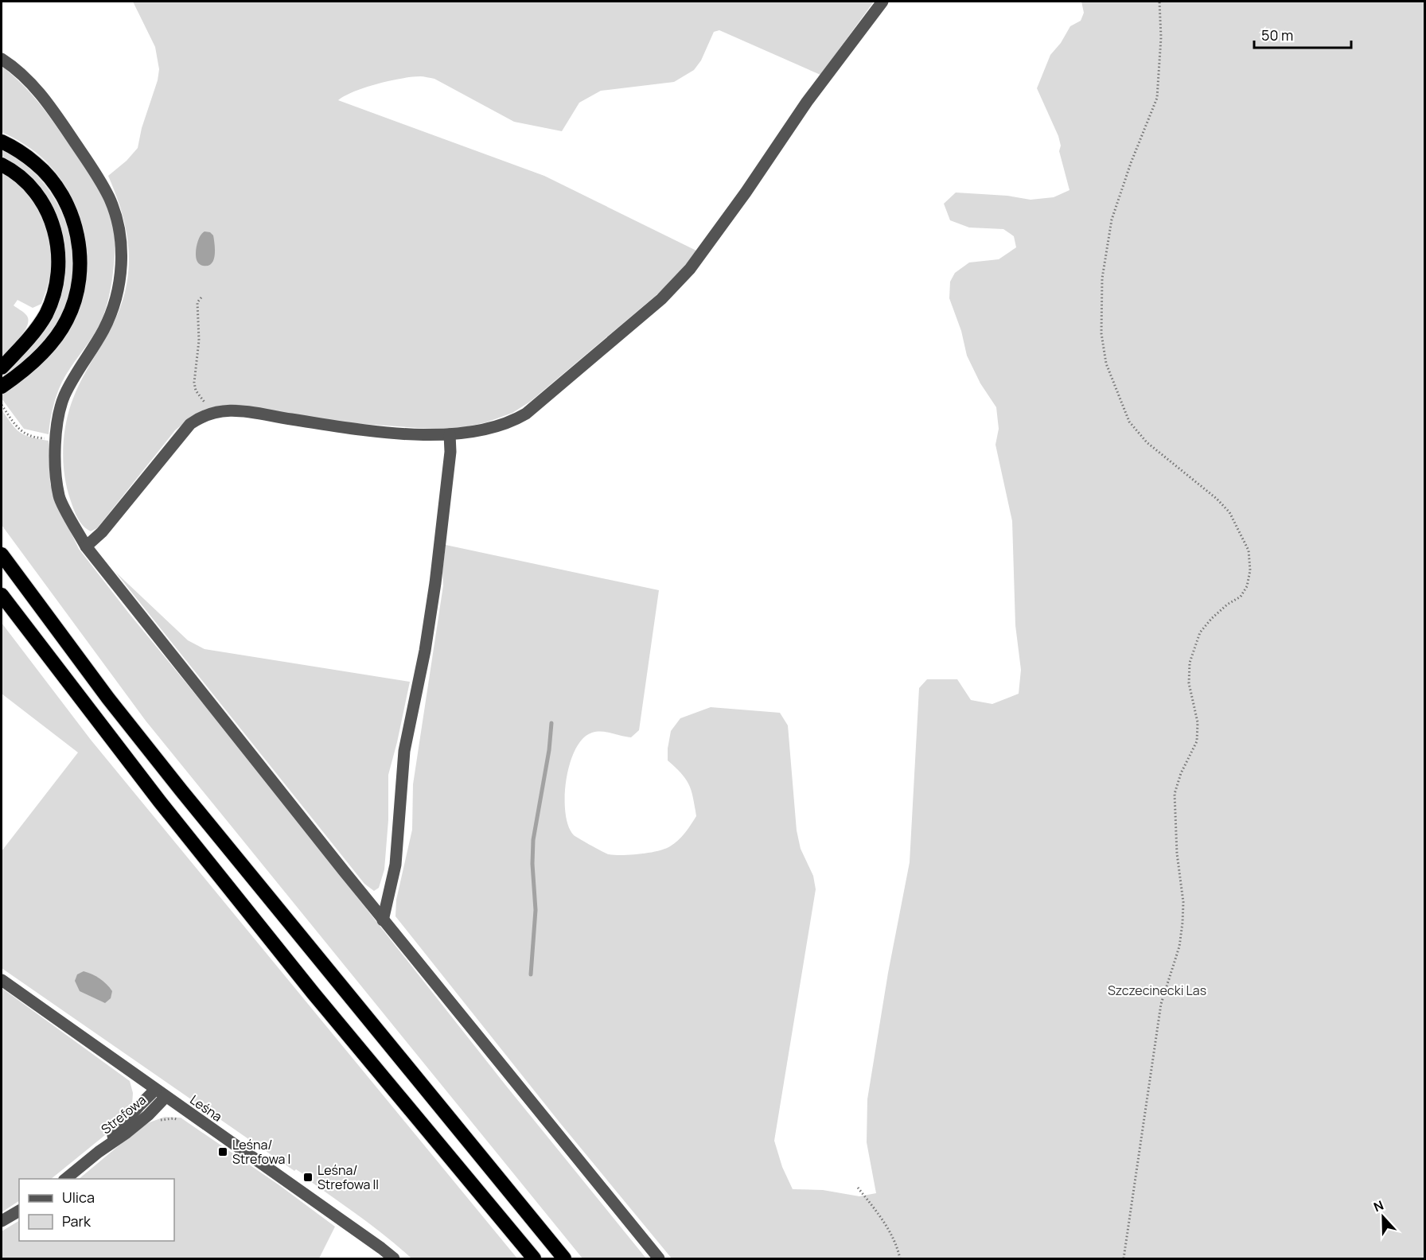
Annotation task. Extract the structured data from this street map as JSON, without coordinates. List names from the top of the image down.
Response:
{
  "streets": {
    "street": ["Leśna", "Strefowa"]
  },
  "crossings": [
    ["Leśna", "Strefowa"]
  ],
  "parks": ["Szczecinecki Las"],
  "places": {
    "transit": ["Leśna/ Strefowa I", "Leśna/ Strefowa II"]
  },
  "legend": ["Ulica", "Park"],
  "scale_bar": "50 m",
  "north": "top"
}
